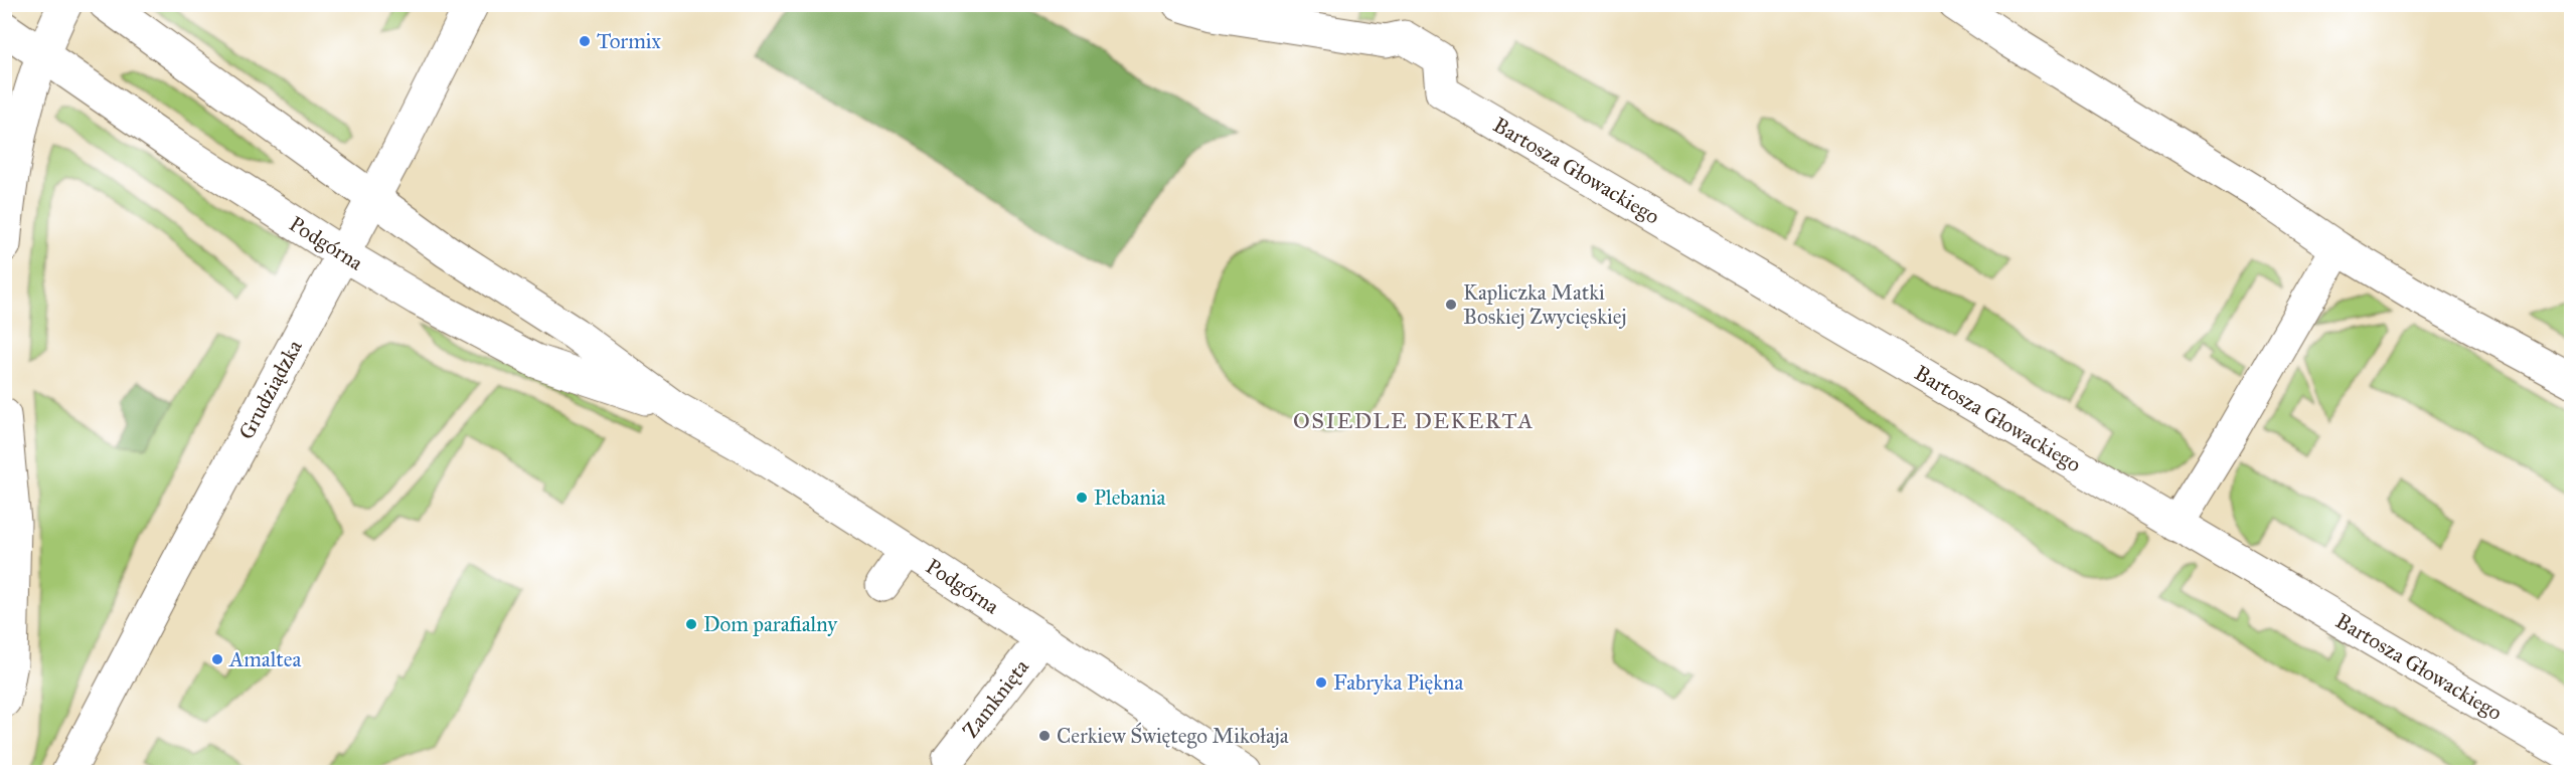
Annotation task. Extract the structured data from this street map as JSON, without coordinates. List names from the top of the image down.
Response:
{
  "streets": {
    "street": [
      "Bartosza Głowackiego",
      "Podgórna",
      "Grudziądzka",
      "Zamknięta"
    ]
  },
  "crossings": [
    ["Podgórna", "Grudziądzka"],
    ["Podgórna", "Zamknięta"]
  ],
  "districts": ["OSIEDLE DEKERTA"],
  "places": [
    "Tormix",
    "Kapliczka Matki Boskiej Zwycięskiej",
    "Plebania",
    "Dom parafialny",
    "Amaltea",
    "Fabryka Piękna",
    "Cerkiew Świętego Mikołaja"
  ]
}
